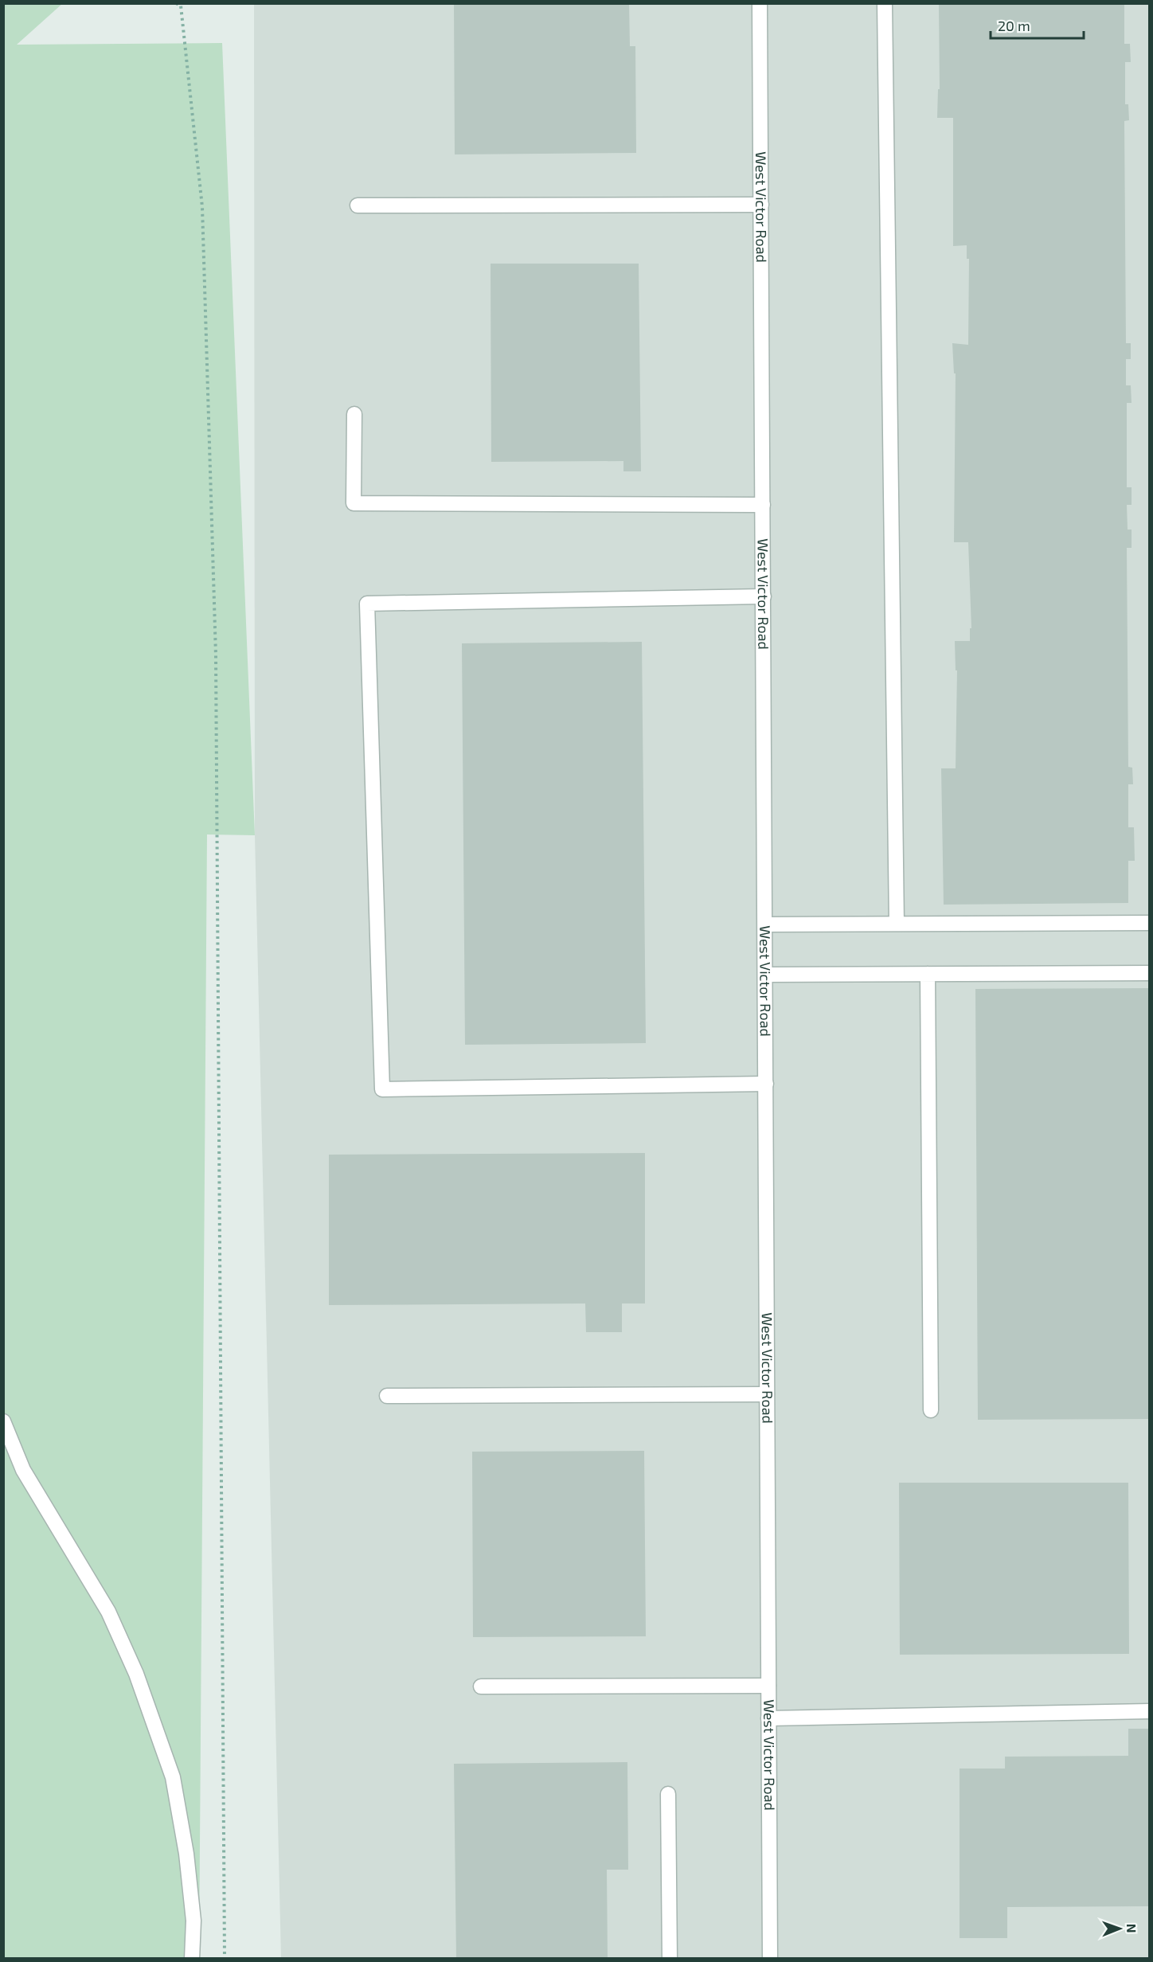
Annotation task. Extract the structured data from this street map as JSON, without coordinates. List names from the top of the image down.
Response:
{
  "streets": {
    "street": ["West Victor Road"]
  },
  "scale_bar": "20 m",
  "north": "right"
}
